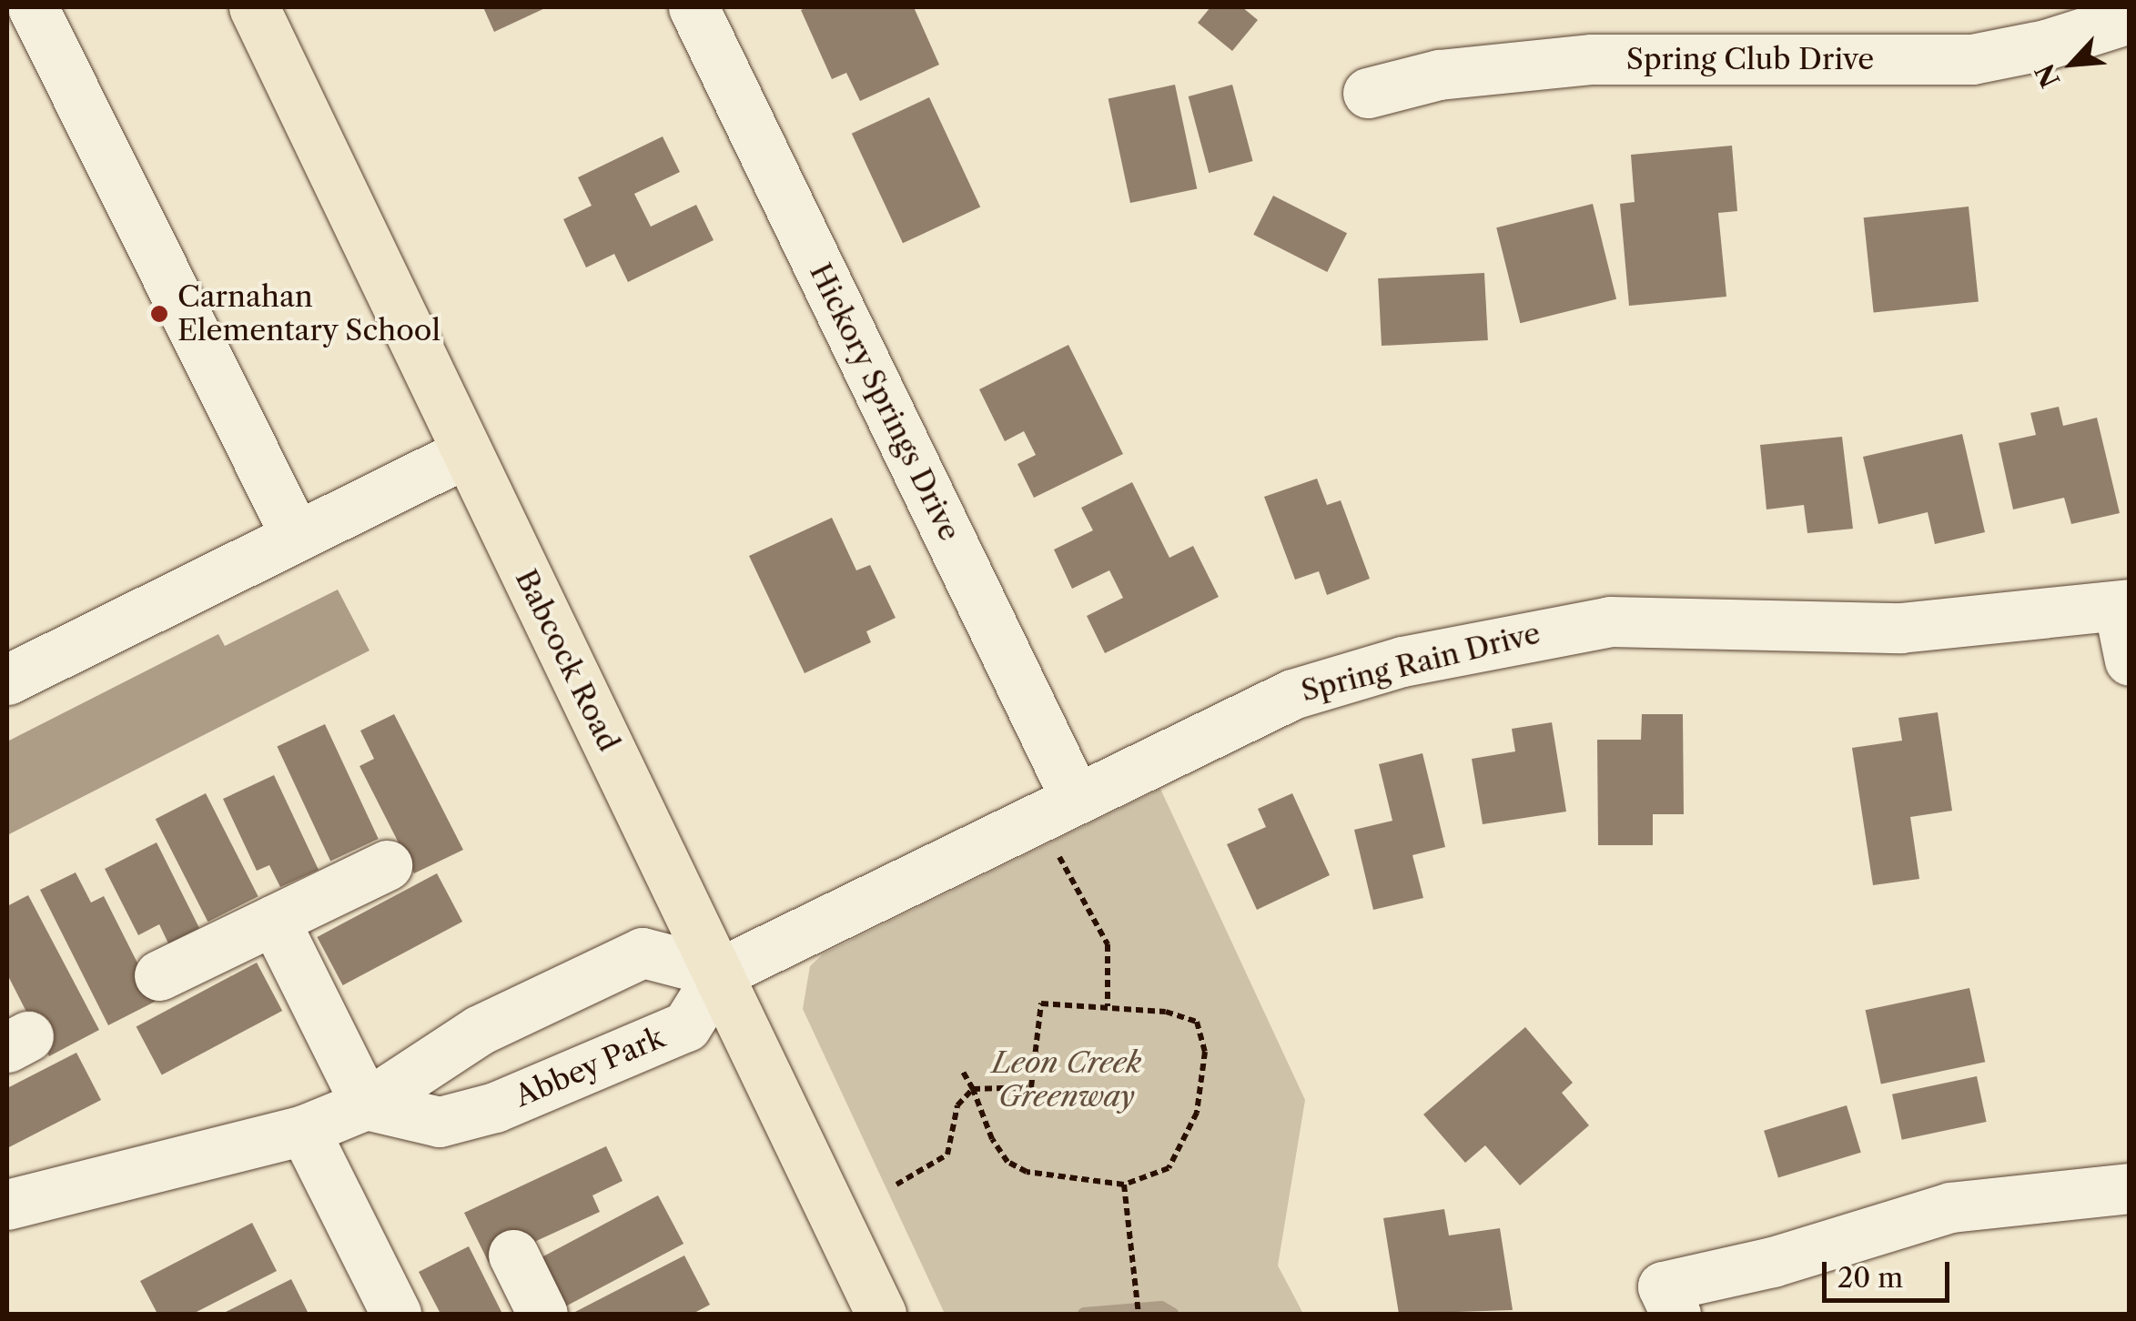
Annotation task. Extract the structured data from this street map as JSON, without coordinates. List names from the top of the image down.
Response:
{
  "streets": {
    "main road": ["Babcock Road"],
    "street": [
      "Spring Club Drive",
      "Hickory Springs Drive",
      "Spring Rain Drive",
      "Abbey Park"
    ]
  },
  "crossings": [
    ["Hickory Springs Drive", "Spring Rain Drive"],
    ["Babcock Road", "Spring Rain Drive"],
    ["Babcock Road", "Abbey Park"],
    ["Spring Rain Drive", "Abbey Park"]
  ],
  "parks": ["Leon Creek Greenway"],
  "places": ["Carnahan Elementary School"],
  "scale_bar": "20 m",
  "north": "bottom left"
}
